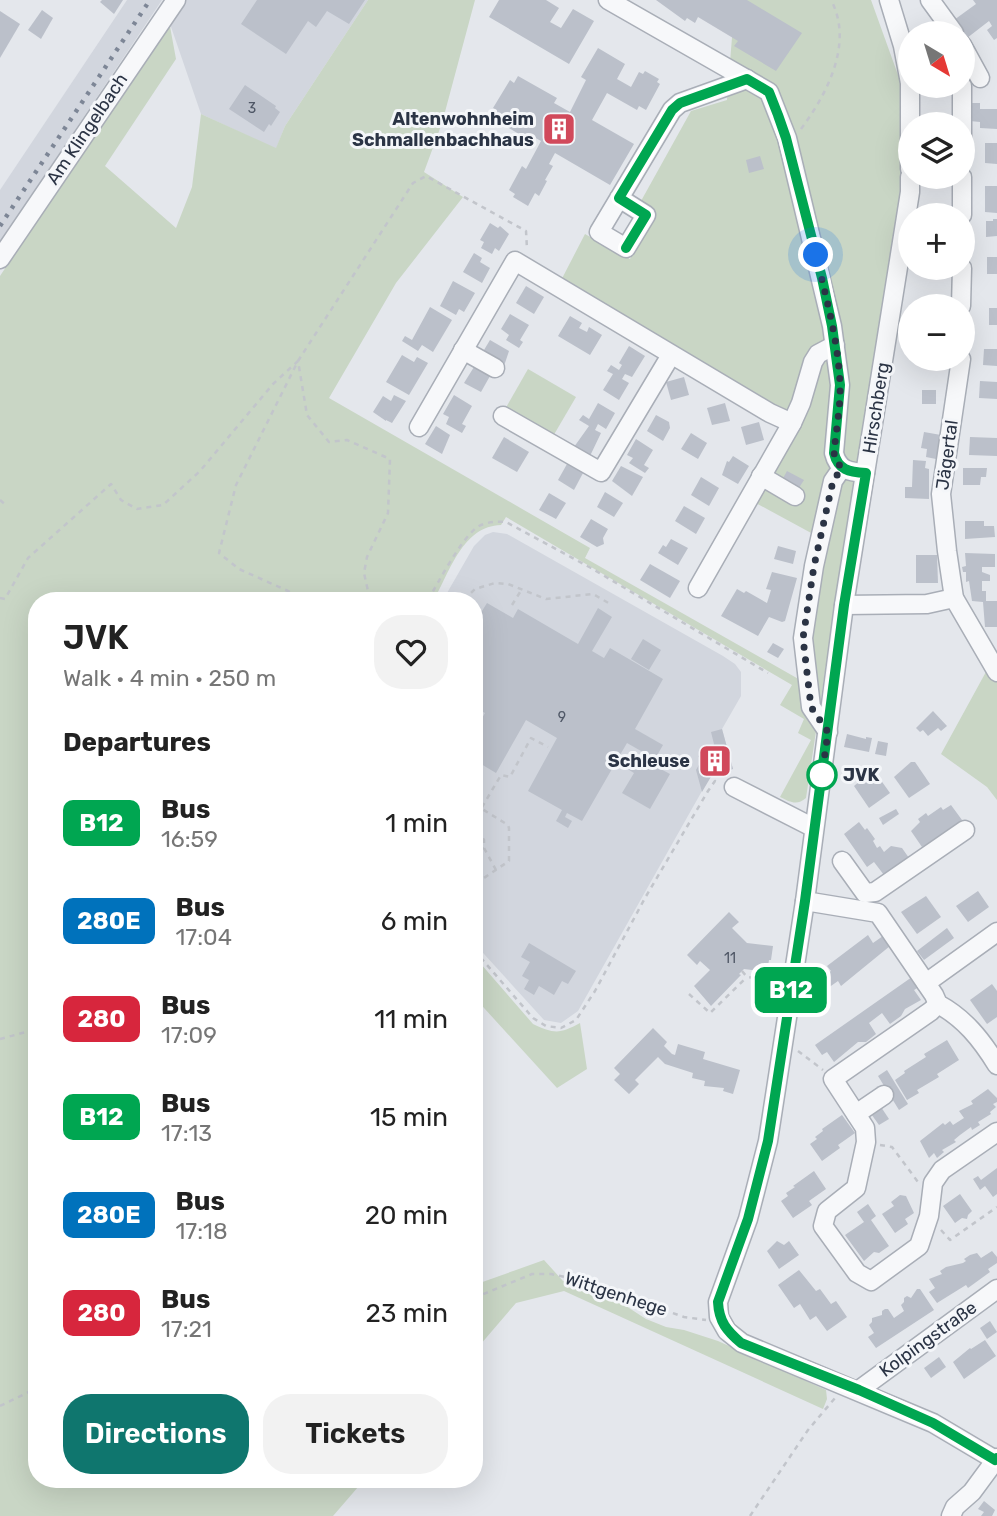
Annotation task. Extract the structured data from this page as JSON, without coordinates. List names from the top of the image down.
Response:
{
  "streets": {
    "street": [
      "Am Klingelbach",
      "Hirschberg",
      "Jägertal",
      "Kolpingstraße"
    ],
    "path": ["Wittgenhege"]
  },
  "crossings": [
    ["Hirschberg", "Wittgenhege"]
  ],
  "places": {
    "building": ["Altenwohnheim Schmallenbachhaus", "Schleuse"],
    "other": ["JVK"]
  },
  "lines": ["bus line B12"],
  "house_numbers": ["3", "9", "11"],
  "north": "bottom right",
  "page": {
    "on_map": "B12",
    "map_buttons": ["+", "−"],
    "heading": [
      ["JVK", "Walk · 4 min · 250 m"],
      "Departures"
    ],
    "list": [
      {
        "mark": "B12",
        "name": "Bus",
        "note": "16:59",
        "value": "1 min"
      },
      {
        "mark": "280E",
        "name": "Bus",
        "note": "17:04",
        "value": "6 min"
      },
      {
        "mark": "280",
        "name": "Bus",
        "note": "17:09",
        "value": "11 min"
      },
      {
        "mark": "B12",
        "name": "Bus",
        "note": "17:13",
        "value": "15 min"
      },
      {
        "mark": "280E",
        "name": "Bus",
        "note": "17:18",
        "value": "20 min"
      },
      {
        "mark": "280",
        "name": "Bus",
        "note": "17:21",
        "value": "23 min"
      }
    ],
    "buttons": ["Directions", "Tickets"]
  }
}
